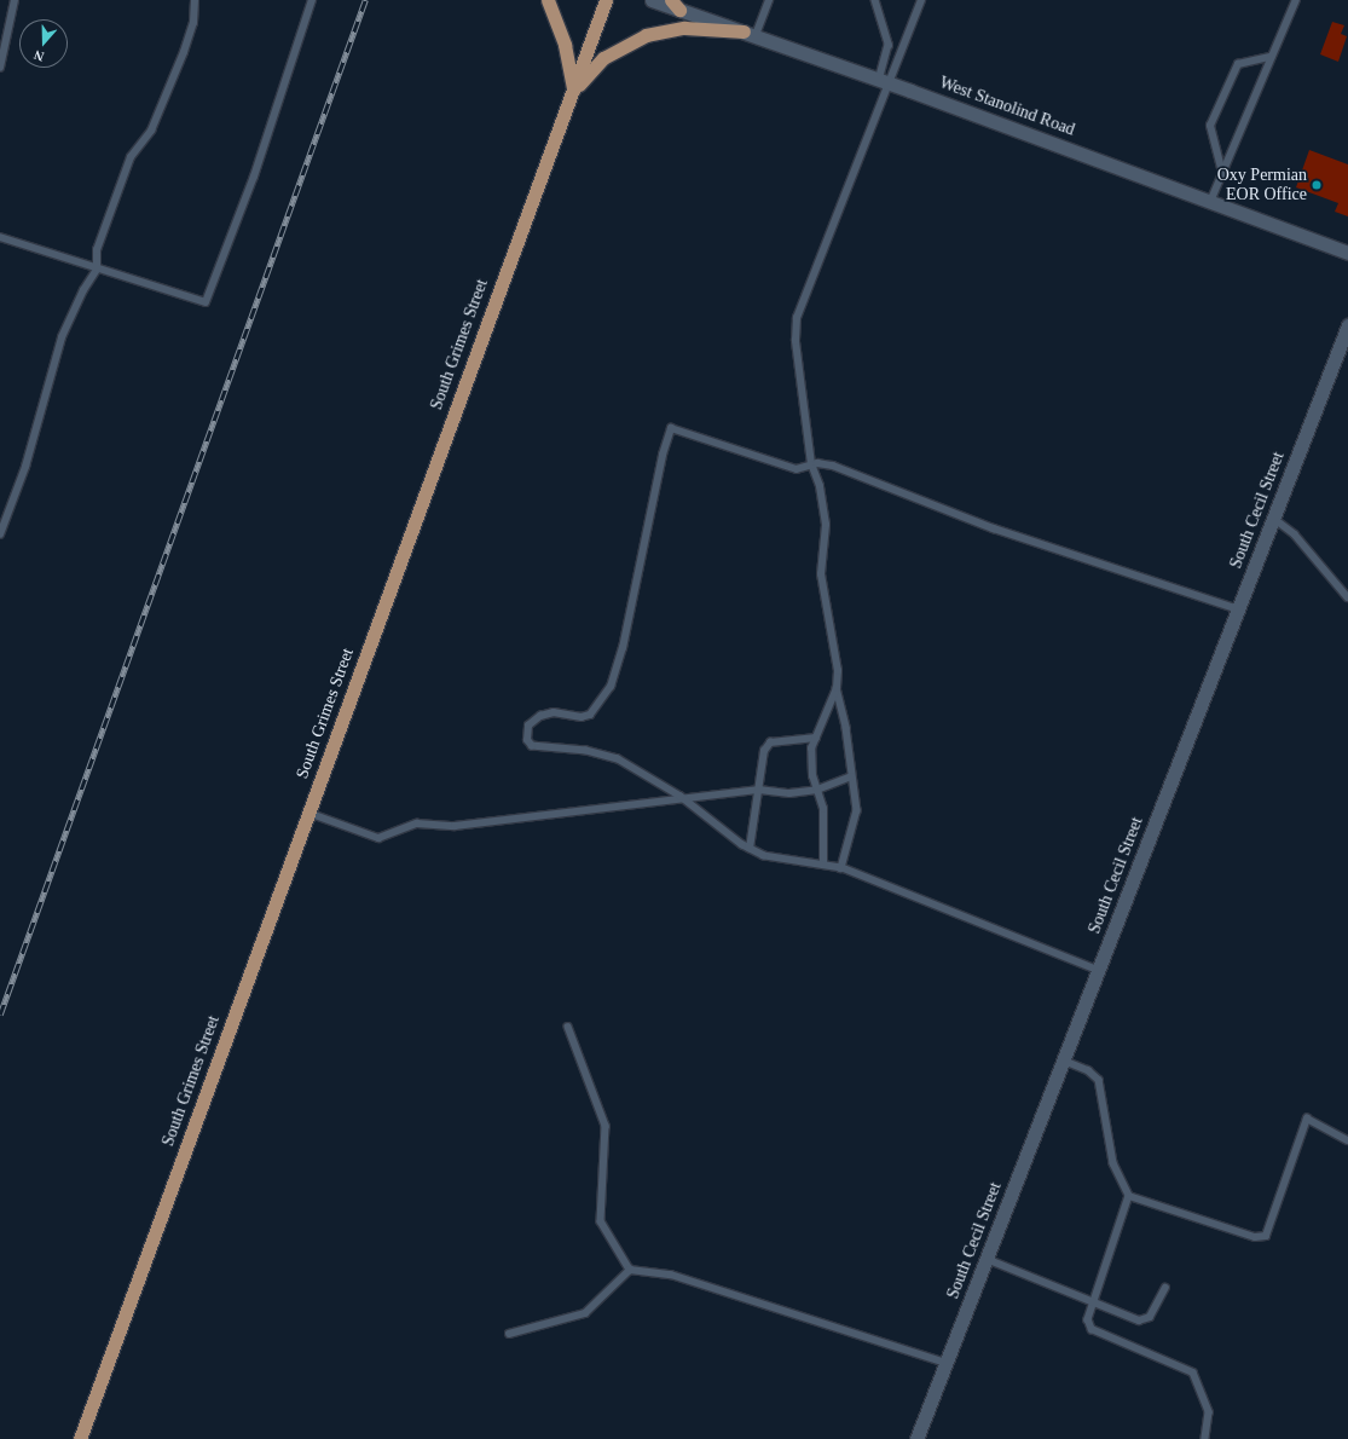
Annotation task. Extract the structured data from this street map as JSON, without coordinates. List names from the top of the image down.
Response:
{
  "streets": {
    "main road": ["South Grimes Street"],
    "street": ["West Stanolind Road", "South Cecil Street"]
  },
  "places": ["Oxy Permian EOR Office"],
  "north": "bottom"
}
